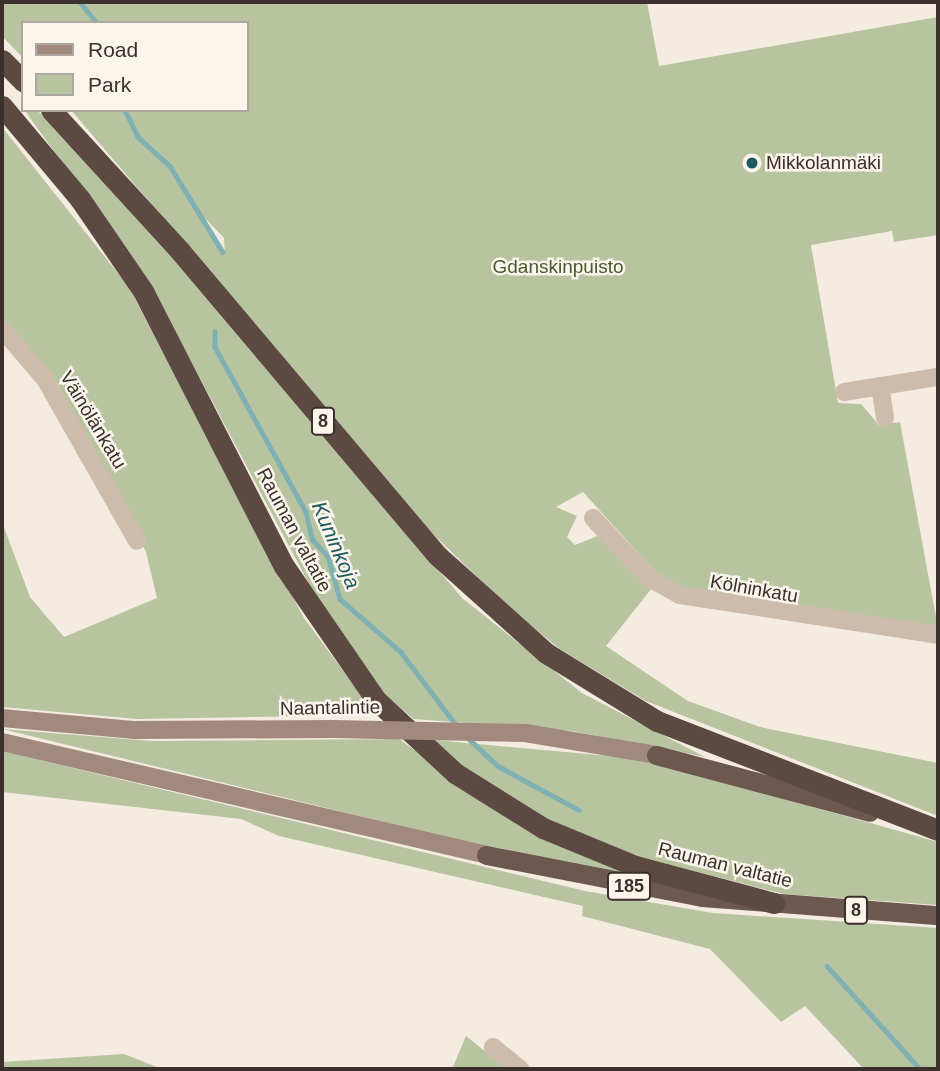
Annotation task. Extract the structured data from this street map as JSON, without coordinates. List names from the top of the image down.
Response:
{
  "streets": {
    "highway": ["8", "Rauman valtatie", "185"],
    "main road": ["Naantalintie"],
    "street": ["Väinölänkatu", "Kölninkatu"]
  },
  "crossings": [
    ["Rauman valtatie", "185"]
  ],
  "water": ["Kuninkoja"],
  "parks": ["Gdanskinpuisto"],
  "places": ["Mikkolanmäki"],
  "legend": ["Road", "Park"]
}
